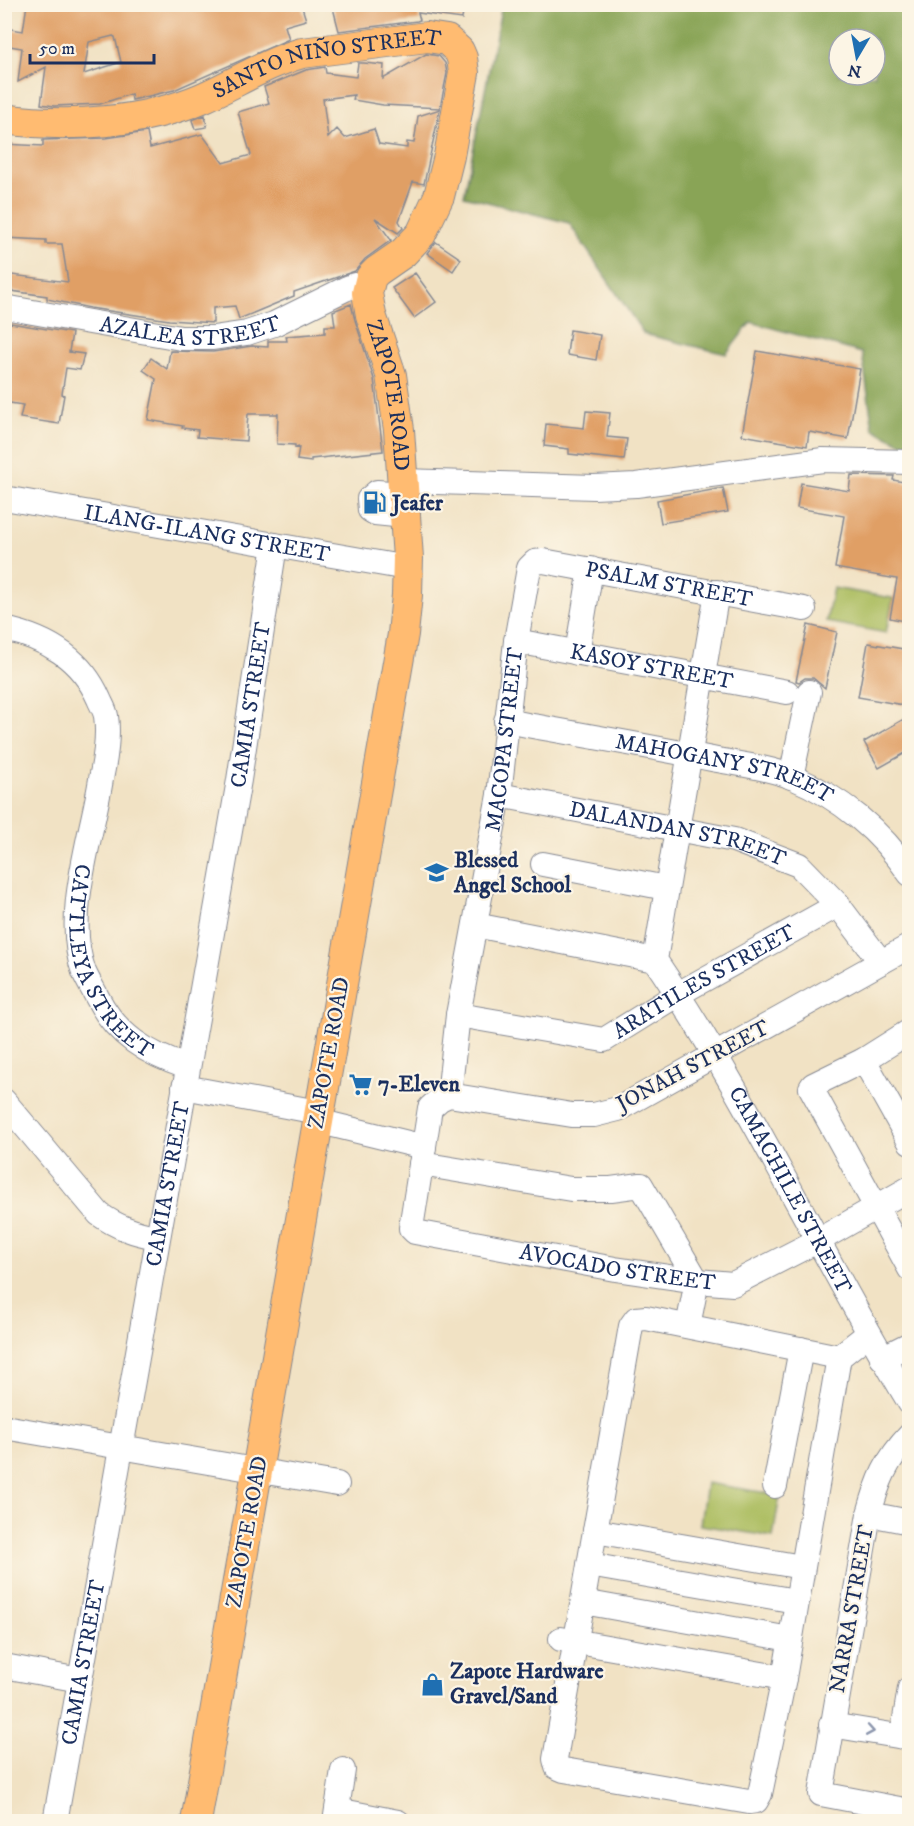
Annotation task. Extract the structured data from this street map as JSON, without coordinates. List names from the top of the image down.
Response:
{
  "streets": {
    "main road": ["SANTO NIÑO STREET", "ZAPOTE ROAD"],
    "street": [
      "AZALEA STREET",
      "ILANG-ILANG STREET",
      "PSALM STREET",
      "KASOY STREET",
      "CAMIA STREET",
      "MACOPA STREET",
      "MAHOGANY STREET",
      "DALANDAN STREET",
      "CATTLEYA STREET",
      "ARATILES STREET",
      "JONAH STREET",
      "CAMACHILE STREET",
      "AVOCADO STREET",
      "NARRA STREET"
    ]
  },
  "crossings": [
    ["SANTO NIÑO STREET", "AZALEA STREET"],
    ["SANTO NIÑO STREET", "ZAPOTE ROAD"],
    ["AZALEA STREET", "ZAPOTE ROAD"],
    ["ZAPOTE ROAD", "ILANG-ILANG STREET"],
    ["ZAPOTE ROAD", "CATTLEYA STREET"],
    ["ILANG-ILANG STREET", "CAMIA STREET"],
    ["PSALM STREET", "MACOPA STREET"],
    ["KASOY STREET", "MACOPA STREET"],
    ["KASOY STREET", "MAHOGANY STREET"],
    ["CAMIA STREET", "CATTLEYA STREET"],
    ["MACOPA STREET", "MAHOGANY STREET"],
    ["MACOPA STREET", "DALANDAN STREET"],
    ["MACOPA STREET", "ARATILES STREET"],
    ["MACOPA STREET", "JONAH STREET"],
    ["DALANDAN STREET", "ARATILES STREET"],
    ["DALANDAN STREET", "JONAH STREET"],
    ["CATTLEYA STREET", "AVOCADO STREET"],
    ["ARATILES STREET", "CAMACHILE STREET"],
    ["JONAH STREET", "CAMACHILE STREET"],
    ["CAMACHILE STREET", "AVOCADO STREET"]
  ],
  "places": {
    "fuel station": ["Jeafer"],
    "school or university": ["Blessed Angel School"],
    "supermarket": ["7-Eleven"],
    "shop": ["Zapote Hardware Gravel/Sand"]
  },
  "scale_bar": "50 m",
  "north": "bottom"
}
